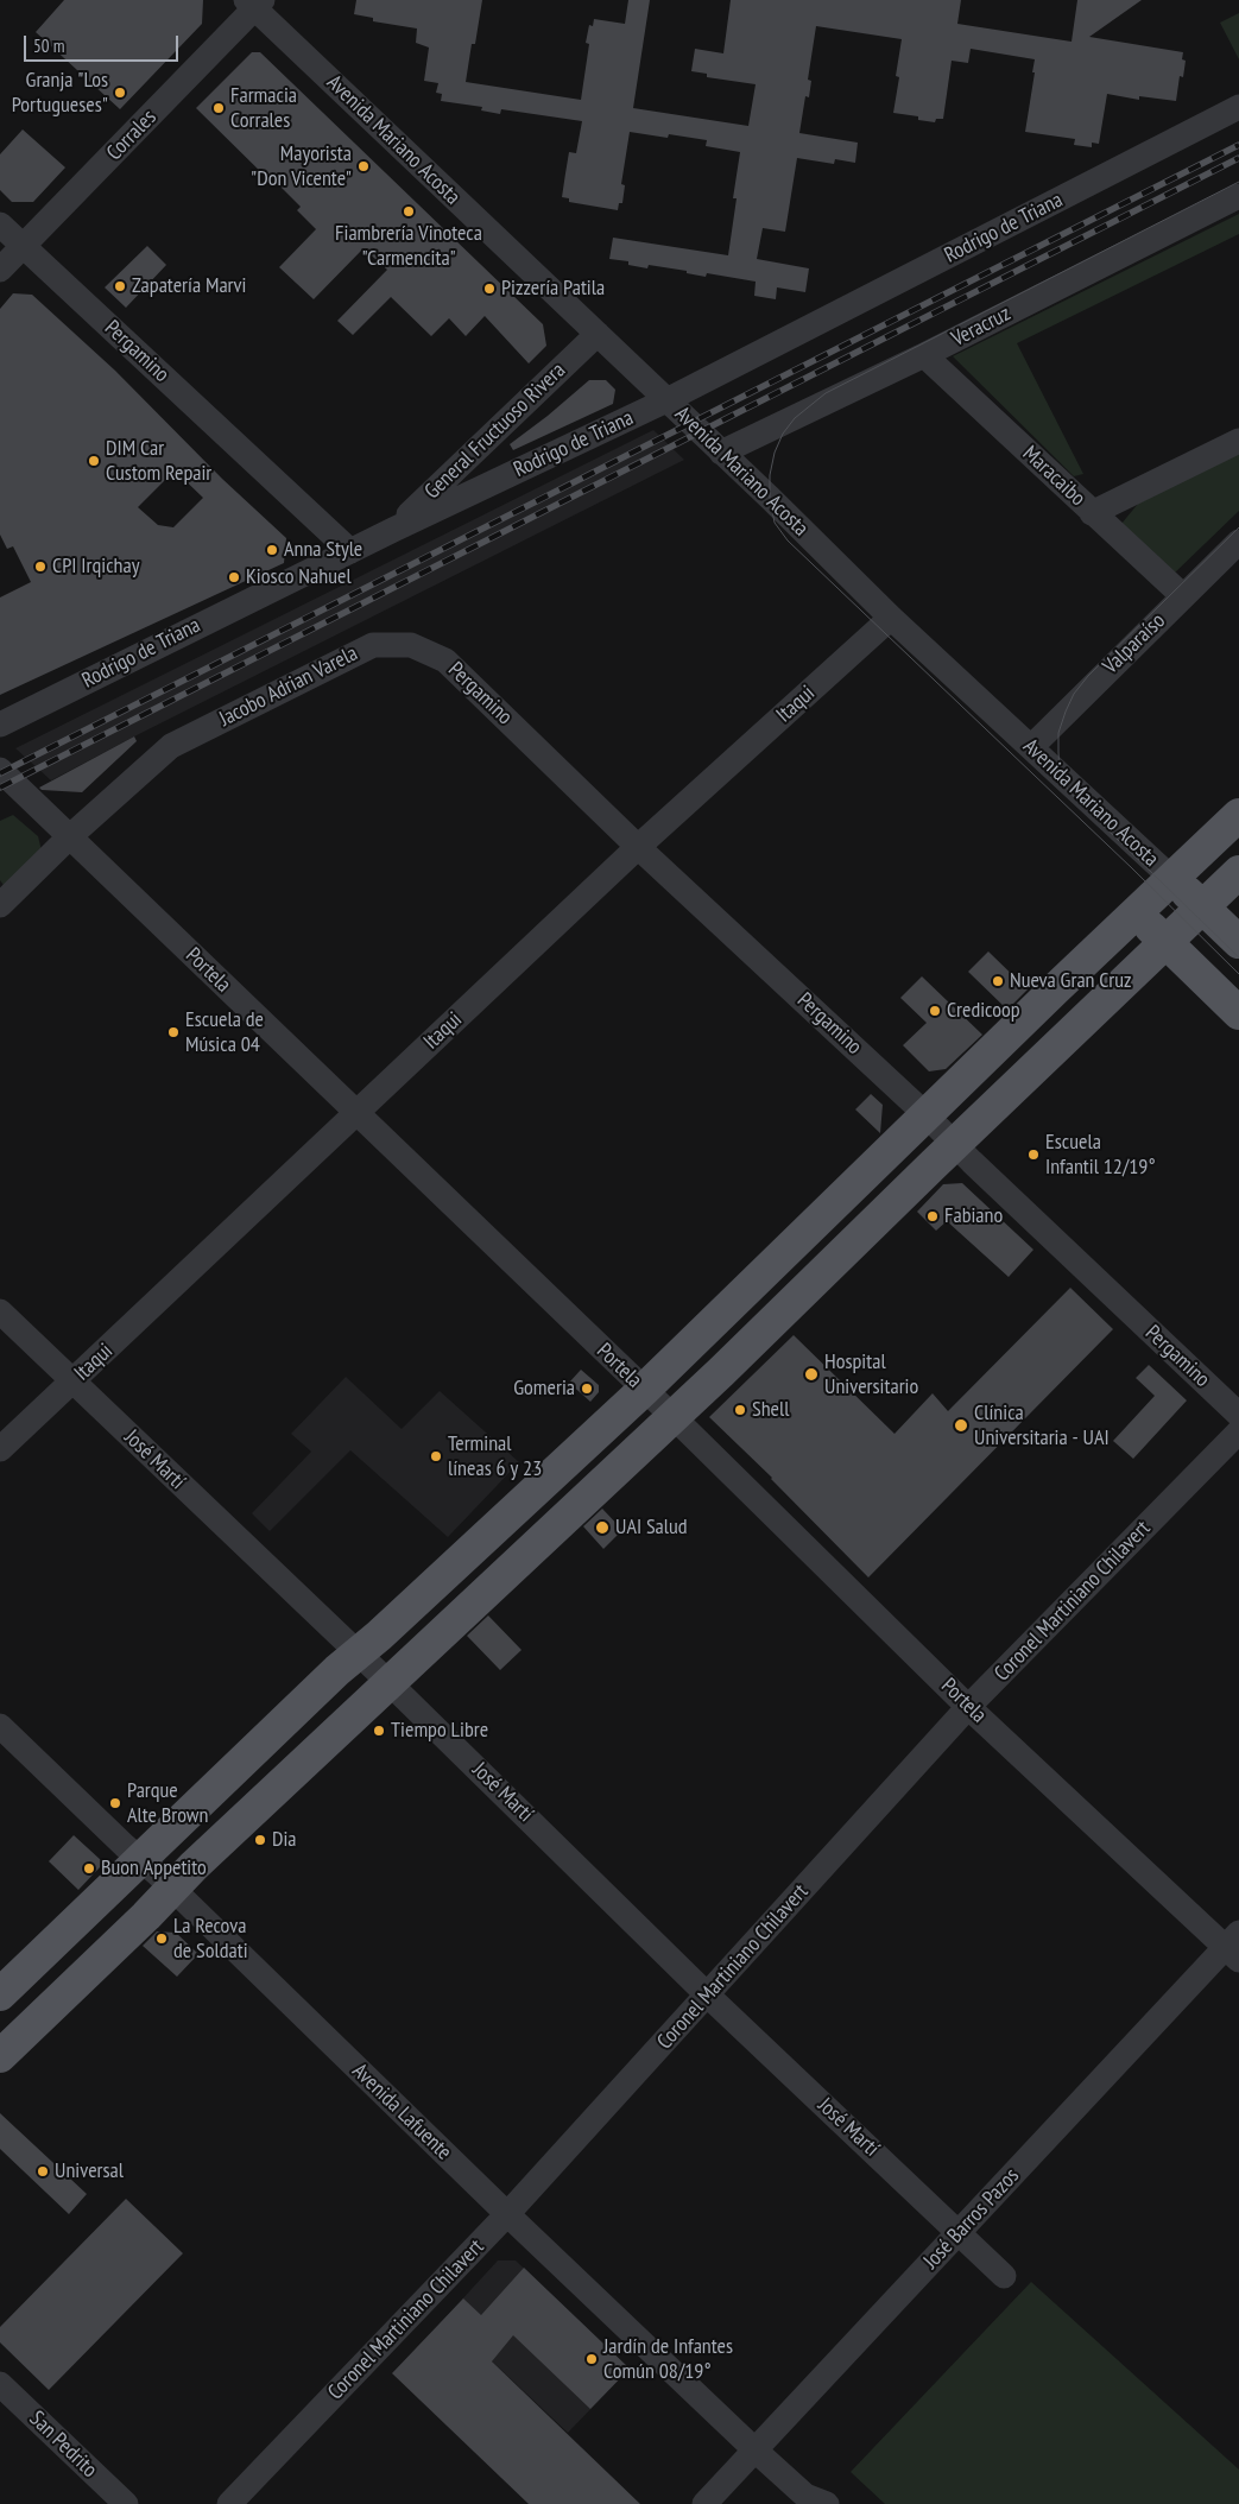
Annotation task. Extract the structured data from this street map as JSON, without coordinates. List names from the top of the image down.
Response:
{
  "streets": {
    "main road": ["Avenida Mariano Acosta"],
    "street": [
      "Corrales",
      "Rodrigo de Triana",
      "Veracruz",
      "Pergamino",
      "General Fructuoso Rivera",
      "Maracaibo",
      "Valparaíso",
      "Jacobo Adrian Varela",
      "Itaqui",
      "Portela",
      "José Martí",
      "Coronel Martiniano Chilavert",
      "Avenida Lafuente",
      "José Barros Pazos",
      "San Pedrito"
    ]
  },
  "crossings": [
    ["Corrales", "Avenida Mariano Acosta"],
    ["Corrales", "Pergamino"],
    ["Avenida Mariano Acosta", "Rodrigo de Triana"],
    ["Avenida Mariano Acosta", "Veracruz"],
    ["Avenida Mariano Acosta", "General Fructuoso Rivera"],
    ["Avenida Mariano Acosta", "Valparaíso"],
    ["Avenida Mariano Acosta", "Itaqui"],
    ["Rodrigo de Triana", "Pergamino"],
    ["Rodrigo de Triana", "General Fructuoso Rivera"],
    ["Veracruz", "Maracaibo"],
    ["Pergamino", "Jacobo Adrian Varela"],
    ["Pergamino", "Itaqui"],
    ["Maracaibo", "Valparaíso"],
    ["Jacobo Adrian Varela", "Portela"],
    ["Itaqui", "Portela"],
    ["Itaqui", "José Martí"],
    ["Portela", "Coronel Martiniano Chilavert"],
    ["Portela", "José Barros Pazos"],
    ["José Martí", "Coronel Martiniano Chilavert"],
    ["José Martí", "José Barros Pazos"],
    ["Coronel Martiniano Chilavert", "Avenida Lafuente"],
    ["Avenida Lafuente", "José Barros Pazos"]
  ],
  "places": [
    "Granja \"Los Portugueses\"",
    "Farmacia Corrales",
    "Mayorista \"Don Vicente\"",
    "Fiambrería Vinoteca \"Carmencita\"",
    "Zapatería Marvi",
    "Pizzería Patila",
    "DIM Car Custom Repair",
    "Anna Style",
    "CPI Irqichay",
    "Kiosco Nahuel",
    "Nueva Gran Cruz",
    "Credicoop",
    "Escuela de Música 04",
    "Escuela Infantil 12/19°",
    "Fabiano",
    "Hospital Universitario",
    "Gomeria",
    "Shell",
    "Clínica Universitaria - UAI",
    "Terminal líneas 6 y 23",
    "UAI Salud",
    "Tiempo Libre",
    "Parque Alte Brown",
    "Dia",
    "Buon Appetito",
    "La Recova de Soldati",
    "Universal",
    "Jardín de Infantes Común 08/19°"
  ],
  "scale_bar": "50 m"
}
